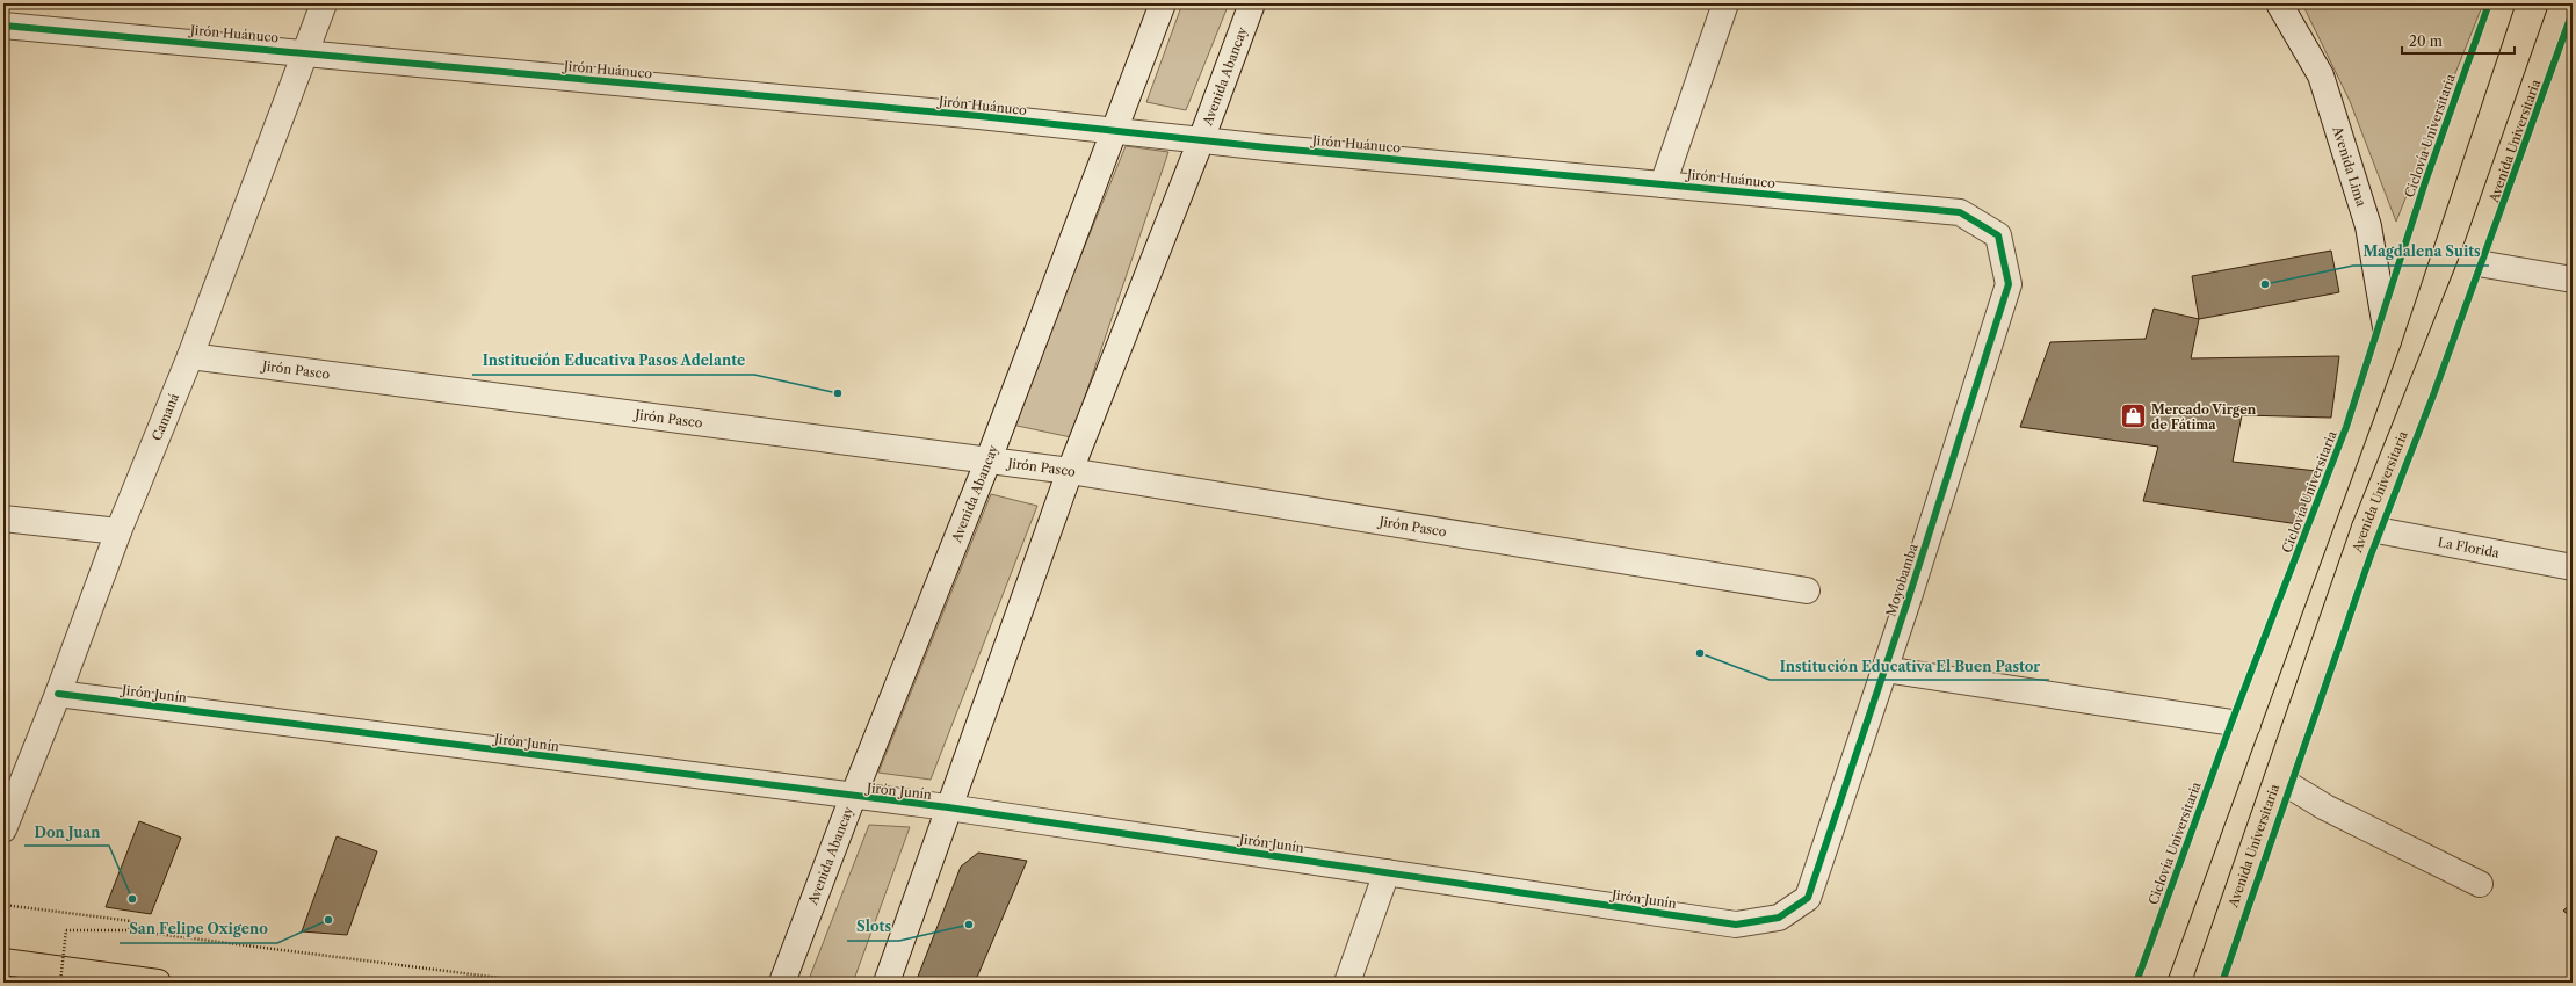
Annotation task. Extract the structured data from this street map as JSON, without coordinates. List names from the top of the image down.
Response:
{
  "streets": {
    "main road": ["Avenida Universitaria"],
    "street": [
      "Jirón Huánuco",
      "Avenida Abancay",
      "Avenida Lima",
      "Jirón Pasco",
      "Camaná",
      "La Florida",
      "Moyobamba",
      "Jirón Junín"
    ],
    "cycle path": ["Ciclovía Universitaria"]
  },
  "crossings": [
    ["Jirón Huánuco", "Avenida Abancay"],
    ["Jirón Huánuco", "Camaná"],
    ["Jirón Huánuco", "Moyobamba"],
    ["Avenida Abancay", "Jirón Pasco"],
    ["Avenida Abancay", "Jirón Junín"],
    ["Avenida Universitaria", "La Florida"],
    ["Jirón Pasco", "Camaná"],
    ["Camaná", "Jirón Junín"],
    ["Moyobamba", "Jirón Junín"]
  ],
  "places": {
    "other": [
      "Magdalena Suits",
      "Institución Educativa Pasos Adelante",
      "Institución Educativa El Buen Pastor",
      "Don Juan",
      "San Felipe Oxigeno",
      "Slots"
    ],
    "shop": ["Mercado Virgen de Fátima"]
  },
  "scale_bar": "20 m"
}
